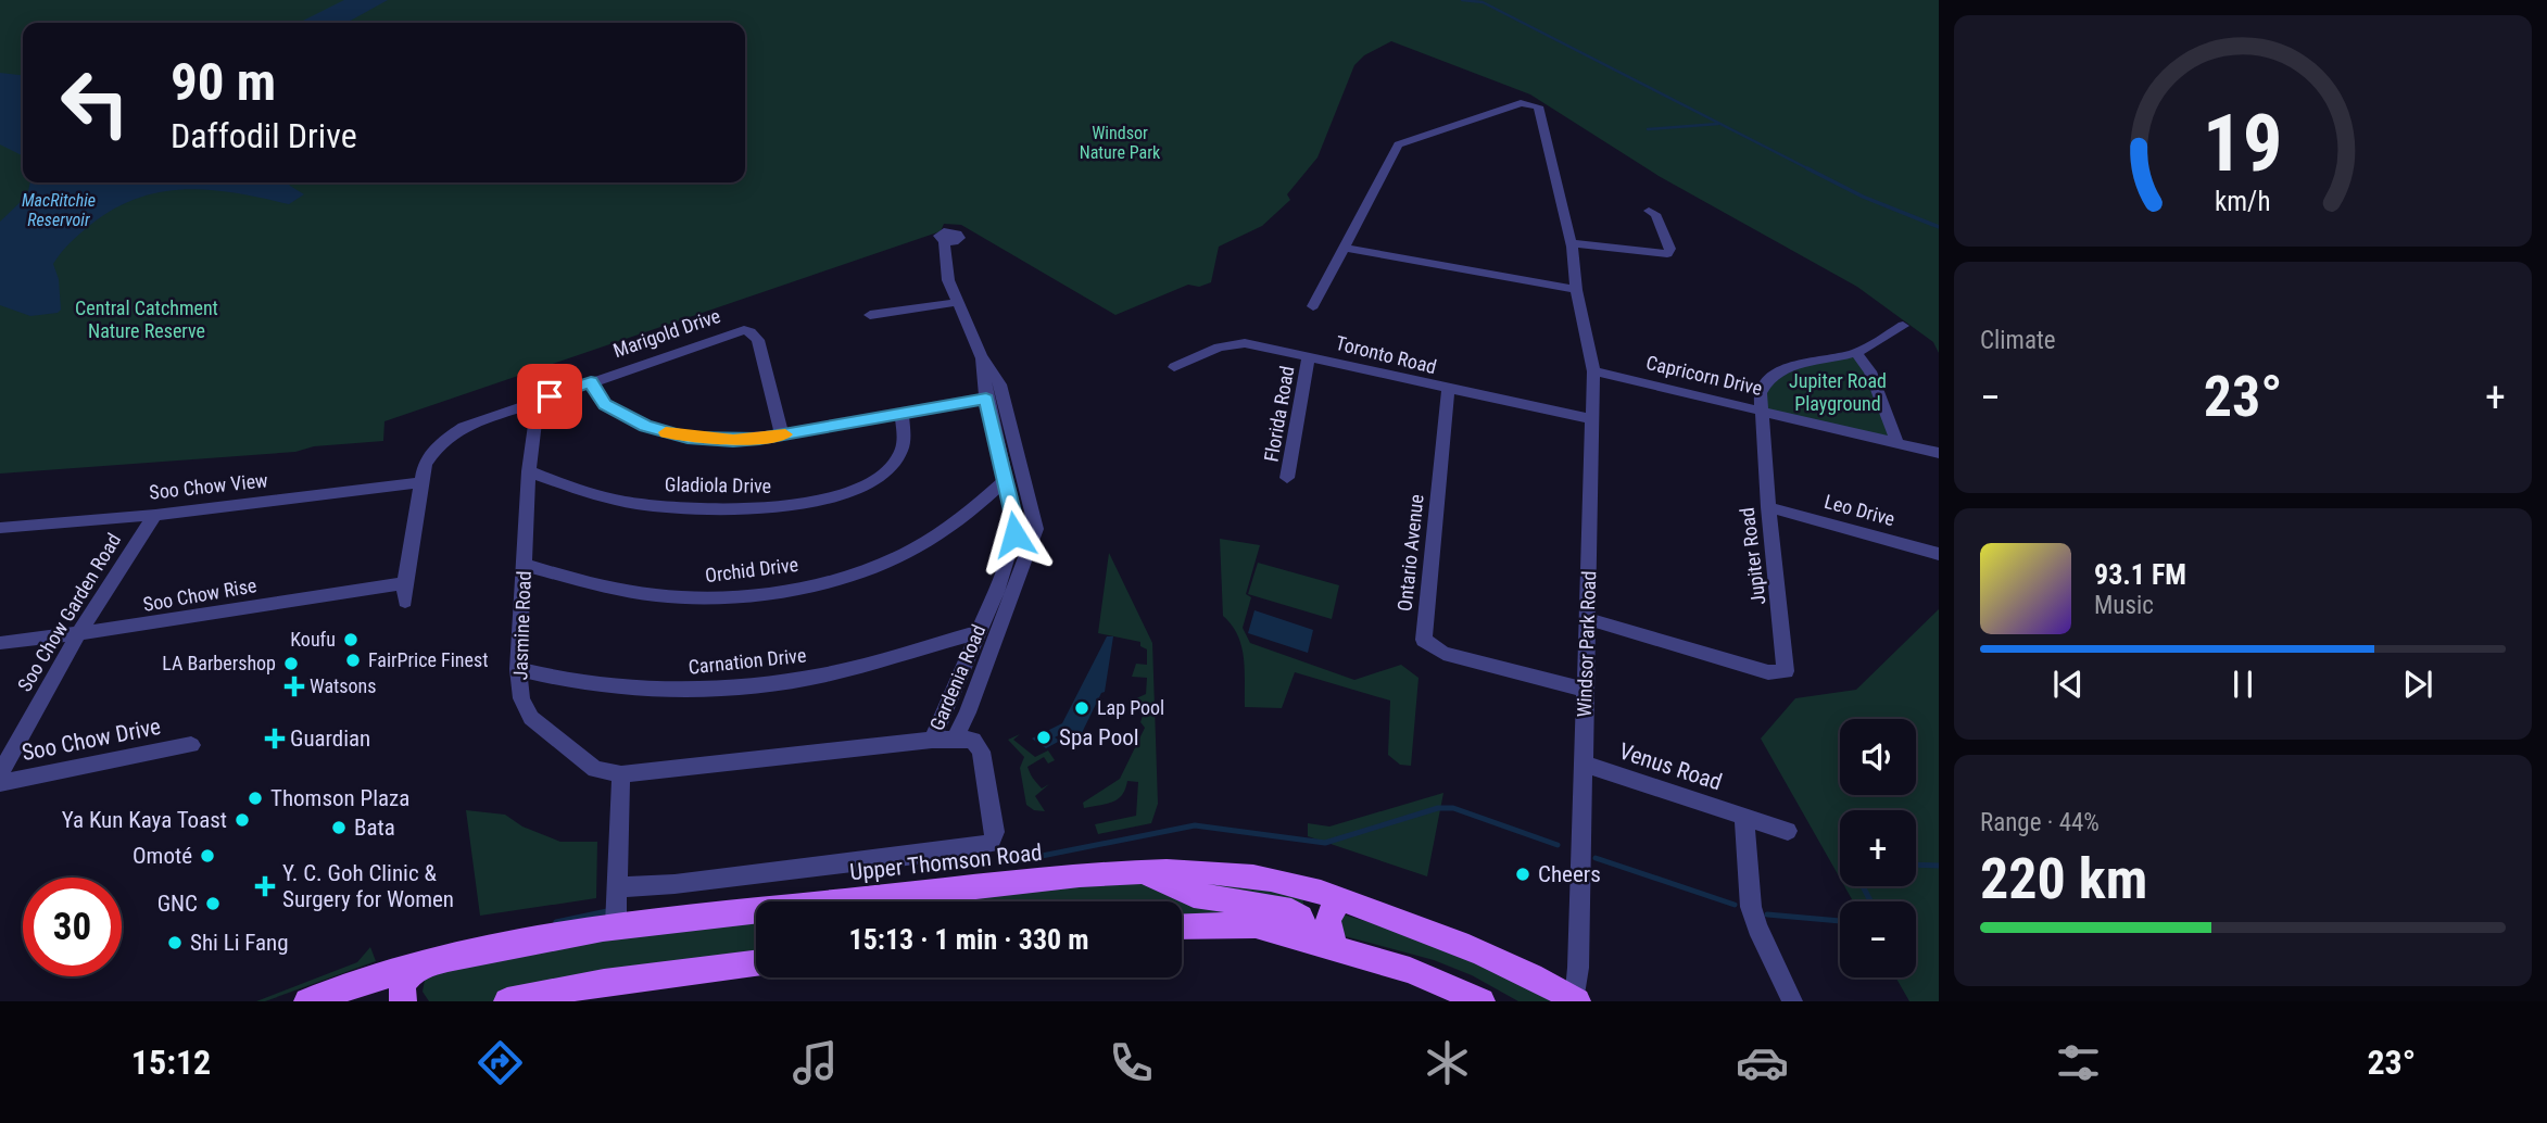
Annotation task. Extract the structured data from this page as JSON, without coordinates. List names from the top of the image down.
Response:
{
  "streets": {
    "main road": ["Upper Thomson Road"],
    "street": [
      "Marigold Drive",
      "Toronto Road",
      "Capricorn Drive",
      "Florida Road",
      "Gladiola Drive",
      "Soo Chow View",
      "Leo Drive",
      "Ontario Avenue",
      "Jupiter Road",
      "Orchid Drive",
      "Soo Chow Rise",
      "Soo Chow Garden Road",
      "Jasmine Road",
      "Windsor Park Road",
      "Carnation Drive",
      "Gardenia Road",
      "Soo Chow Drive",
      "Venus Road"
    ]
  },
  "crossings": [
    ["Marigold Drive", "Soo Chow View"],
    ["Marigold Drive", "Soo Chow Rise"],
    ["Marigold Drive", "Jasmine Road"],
    ["Toronto Road", "Florida Road"],
    ["Toronto Road", "Ontario Avenue"],
    ["Toronto Road", "Windsor Park Road"],
    ["Capricorn Drive", "Jupiter Road"],
    ["Capricorn Drive", "Windsor Park Road"],
    ["Gladiola Drive", "Jasmine Road"],
    ["Soo Chow View", "Soo Chow Garden Road"],
    ["Leo Drive", "Jupiter Road"],
    ["Ontario Avenue", "Windsor Park Road"],
    ["Jupiter Road", "Windsor Park Road"],
    ["Orchid Drive", "Jasmine Road"],
    ["Orchid Drive", "Gardenia Road"],
    ["Soo Chow Rise", "Soo Chow Garden Road"],
    ["Jasmine Road", "Carnation Drive"],
    ["Jasmine Road", "Gardenia Road"],
    ["Windsor Park Road", "Venus Road"],
    ["Windsor Park Road", "Upper Thomson Road"],
    ["Carnation Drive", "Gardenia Road"]
  ],
  "water": ["MacRitchie Reservoir"],
  "parks": ["Windsor Nature Park", "Central Catchment Nature Reserve", "Jupiter Road Playground"],
  "places": {
    "other": [
      "Koufu",
      "FairPrice Finest",
      "LA Barbershop",
      "Lap Pool",
      "Spa Pool",
      "Thomson Plaza",
      "Ya Kun Kaya Toast",
      "Bata",
      "Omoté",
      "Cheers",
      "GNC",
      "Shi Li Fang"
    ],
    "health": ["Watsons", "Guardian", "Y. C. Goh Clinic & Surgery for Women"]
  },
  "page": {
    "turn": ["90 m", "Daffodil Drive"],
    "tile": [
      "Climate",
      ["Range · 44%", "220 km"]
    ],
    "heat": ["−", "23°", "+"],
    "song": ["93.1 FM", "Music"],
    "map_buttons": ["+", "−"],
    "limit": "30",
    "trip": "15:13 · 1 min · 330 m",
    "tabs": ["15:12", "23°"],
    "gauge": ["19", "km/h"]
  }
}
